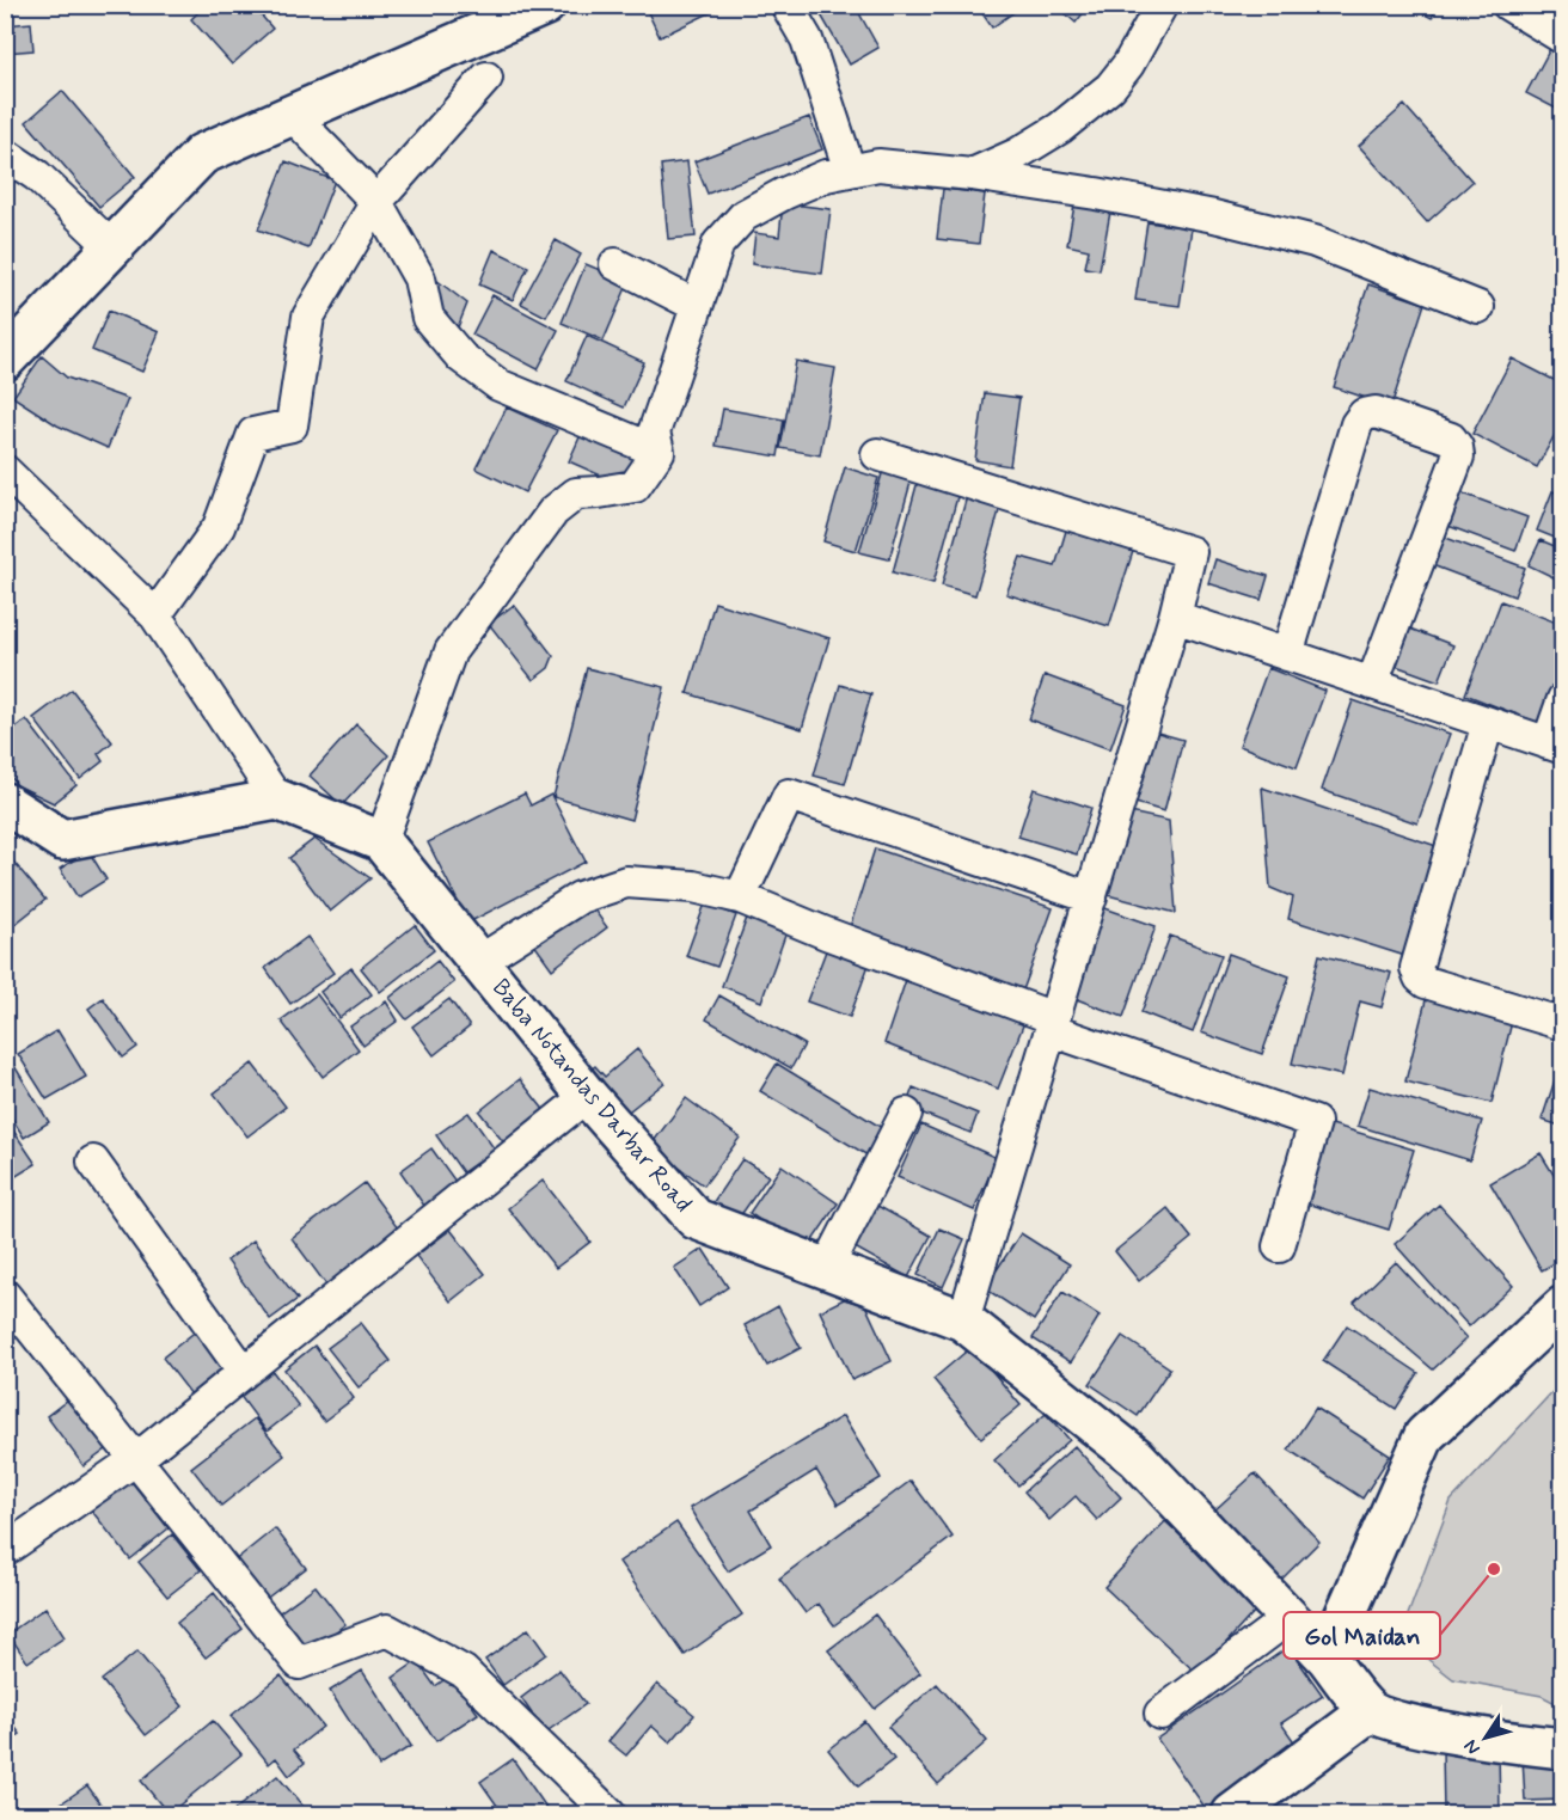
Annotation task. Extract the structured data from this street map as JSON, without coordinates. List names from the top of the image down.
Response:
{
  "streets": {
    "street": ["Baba Notandas Darbar Road"]
  },
  "places": ["Gol Maidan"],
  "north": "bottom left"
}
